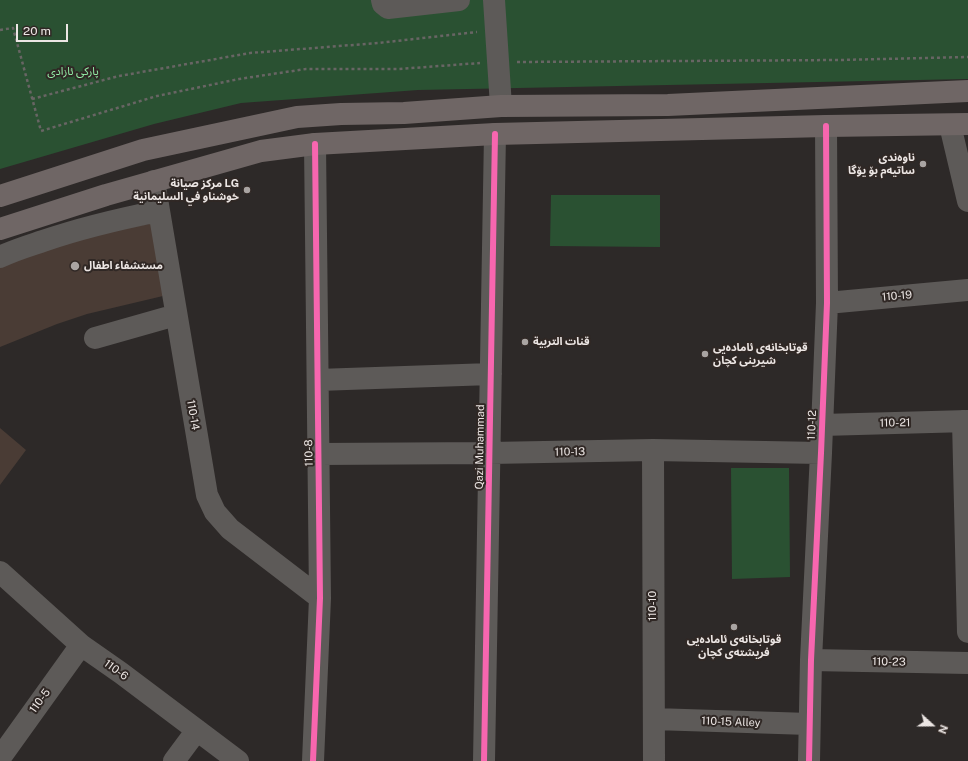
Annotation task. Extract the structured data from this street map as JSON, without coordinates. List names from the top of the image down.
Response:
{
  "streets": {
    "street": [
      "110-19",
      "110-14",
      "110-21",
      "110-12",
      "Qazi Muhammad",
      "110-13",
      "110-8",
      "110-10",
      "110-23",
      "110-6",
      "110-5",
      "110-15 Alley"
    ]
  },
  "crossings": [
    ["110-19", "110-12"],
    ["110-14", "110-8"],
    ["110-21", "110-12"],
    ["110-12", "110-13"],
    ["110-12", "110-23"],
    ["110-12", "110-15 Alley"],
    ["Qazi Muhammad", "110-13"],
    ["110-13", "110-8"],
    ["110-13", "110-10"],
    ["110-10", "110-15 Alley"],
    ["110-6", "110-5"]
  ],
  "parks": ["پارکی ئازادی"],
  "places": [
    "ناوەندی ساتیەم بۆ یۆگا",
    "مركز صيانة LG خوشناو في السليمانية",
    "مستشفاء اطفال",
    "قنات التربیة",
    "قوتابخانەی ئامادەیی شیرینی کچان",
    "قوتابخانەی ئامادەیی فریشتەی کچان"
  ],
  "scale_bar": "20 m",
  "north": "right"
}
